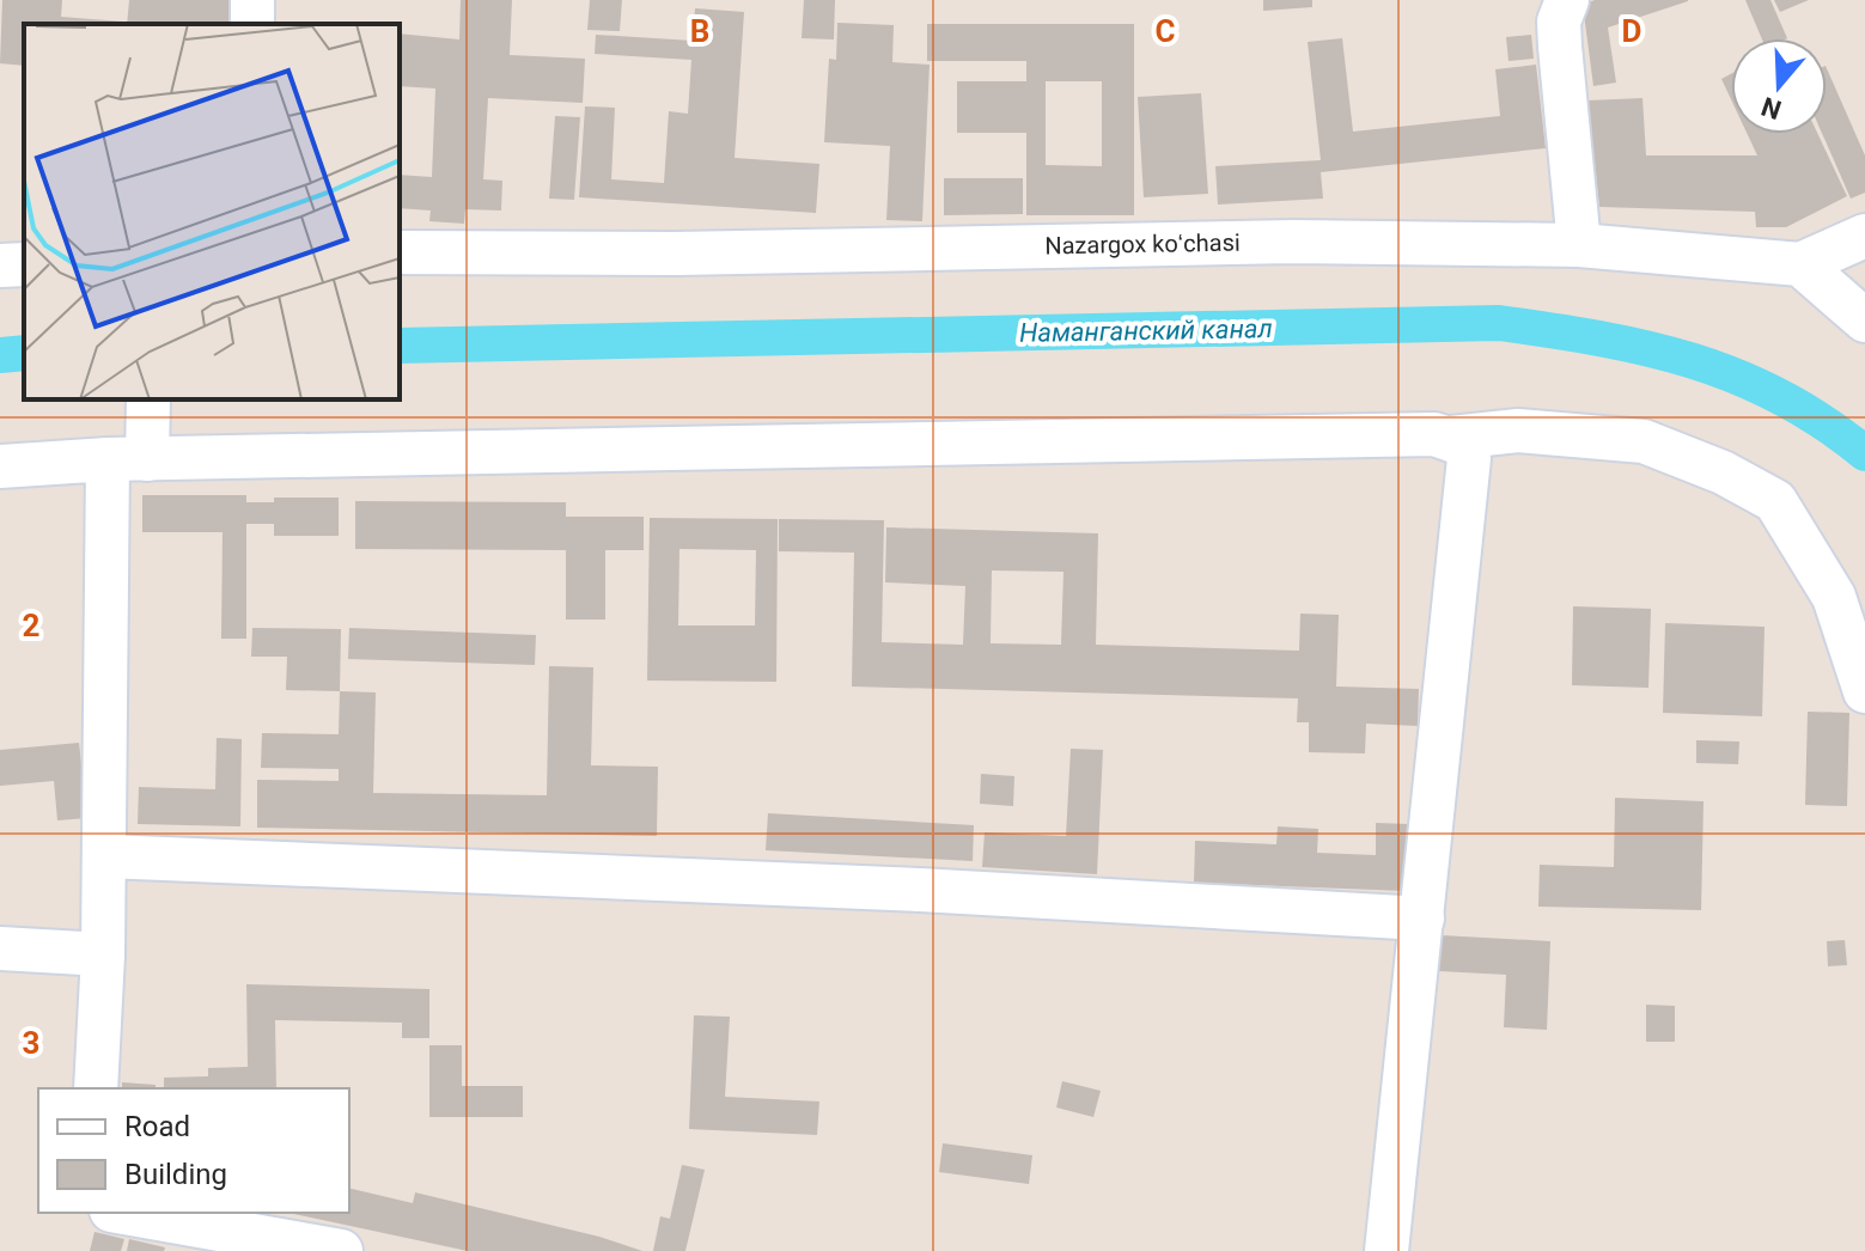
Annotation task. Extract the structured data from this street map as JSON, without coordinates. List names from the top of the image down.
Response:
{
  "streets": {
    "street": ["Nazargox koʻchasi"]
  },
  "water": ["Наманганский канал"],
  "legend": ["Road", "Building"],
  "north": "bottom",
  "grid": {
    "columns": ["B", "C", "D"],
    "rows": ["2", "3"]
  }
}
